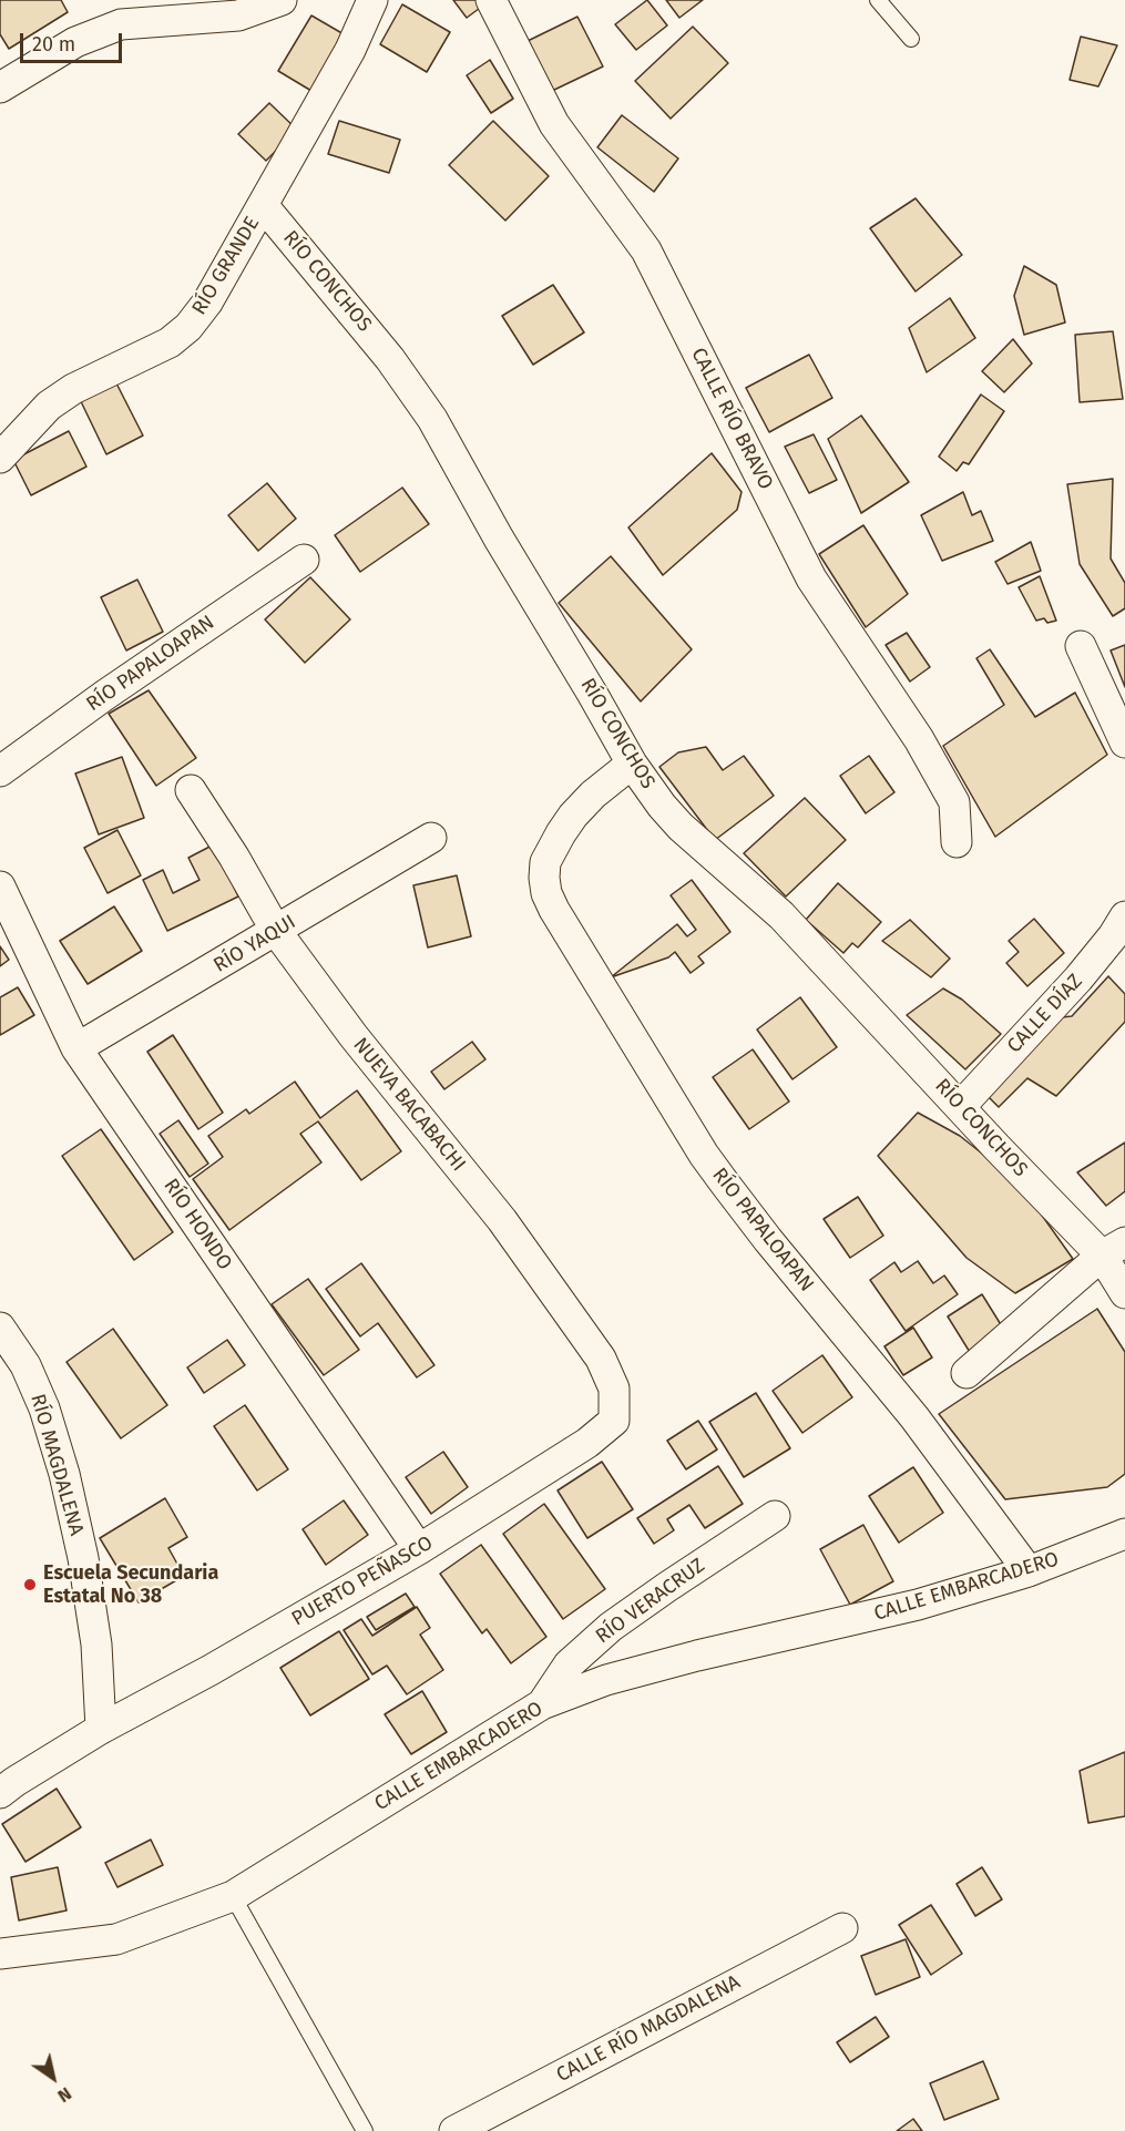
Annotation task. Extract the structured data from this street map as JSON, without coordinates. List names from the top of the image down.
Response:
{
  "streets": {
    "street": [
      "RÍO GRANDE",
      "RÍO CONCHOS",
      "CALLE RÍO BRAVO",
      "RÍO PAPALOAPAN",
      "RÍO YAQUI",
      "CALLE DÍAZ",
      "NUEVA BACABACHI",
      "RÍO HONDO",
      "RÍO MAGDALENA",
      "PUERTO PEÑASCO",
      "CALLE EMBARCADERO",
      "RÍO VERACRUZ",
      "CALLE RÍO MAGDALENA"
    ]
  },
  "crossings": [
    ["RÍO GRANDE", "RÍO CONCHOS"],
    ["RÍO CONCHOS", "RÍO PAPALOAPAN"],
    ["RÍO CONCHOS", "CALLE DÍAZ"],
    ["RÍO PAPALOAPAN", "CALLE EMBARCADERO"],
    ["RÍO YAQUI", "NUEVA BACABACHI"],
    ["RÍO YAQUI", "RÍO HONDO"],
    ["NUEVA BACABACHI", "PUERTO PEÑASCO"],
    ["RÍO HONDO", "PUERTO PEÑASCO"],
    ["RÍO MAGDALENA", "PUERTO PEÑASCO"],
    ["CALLE EMBARCADERO", "RÍO VERACRUZ"]
  ],
  "places": ["Escuela Secundaria Estatal No 38"],
  "scale_bar": "20 m",
  "north": "bottom right"
}
